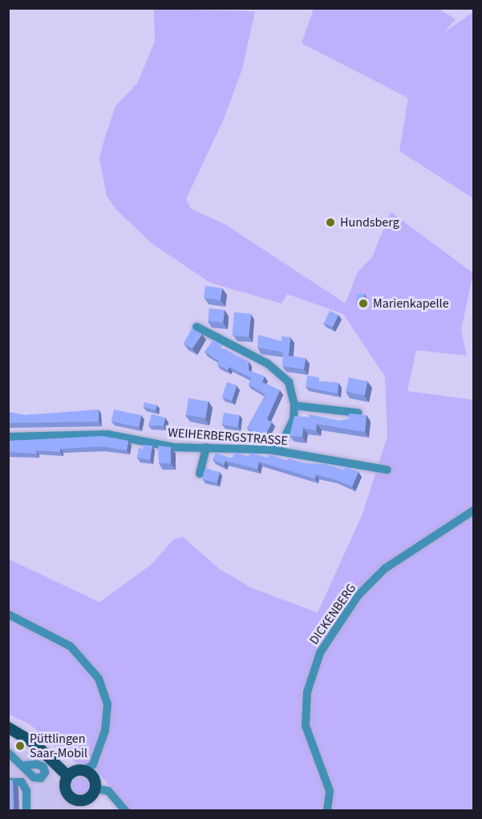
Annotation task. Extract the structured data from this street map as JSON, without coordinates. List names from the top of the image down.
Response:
{
  "streets": {
    "street": ["WEIHERBERGSTRASSE", "DICKENBERG"]
  },
  "places": ["Hundsberg", "Marienkapelle", "Püttlingen Saar-Mobil"]
}
